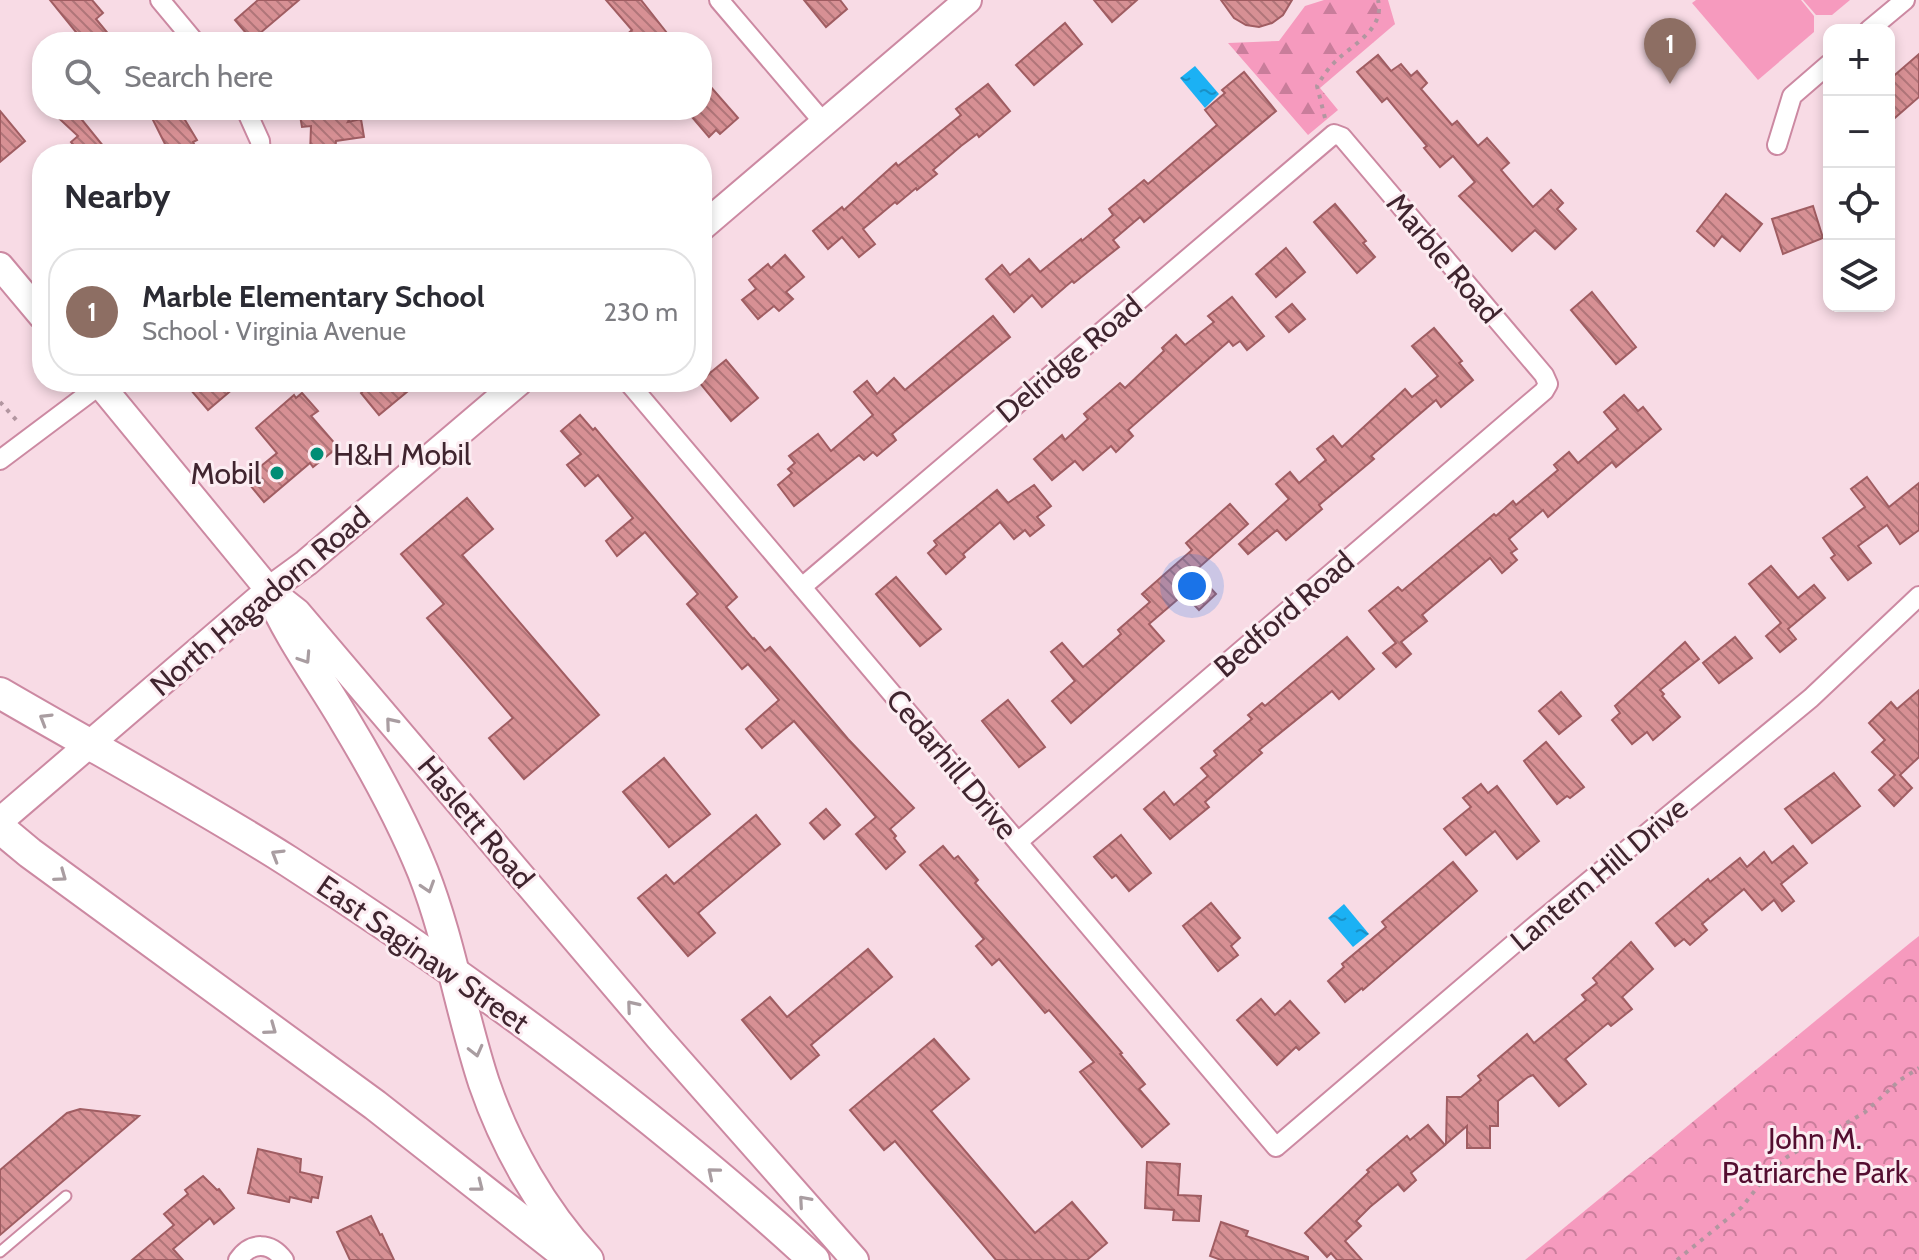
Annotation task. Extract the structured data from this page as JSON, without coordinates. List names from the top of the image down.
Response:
{
  "streets": {
    "main road": ["North Hagadorn Road", "Haslett Road", "East Saginaw Street"],
    "street": [
      "Marble Road",
      "Delridge Road",
      "Bedford Road",
      "Cedarhill Drive",
      "Lantern Hill Drive"
    ]
  },
  "crossings": [
    ["Marble Road", "Delridge Road"],
    ["Marble Road", "Bedford Road"],
    ["Delridge Road", "Cedarhill Drive"],
    ["North Hagadorn Road", "Haslett Road"],
    ["North Hagadorn Road", "East Saginaw Street"],
    ["Bedford Road", "Cedarhill Drive"],
    ["Cedarhill Drive", "Lantern Hill Drive"]
  ],
  "parks": ["John M. Patriarche Park"],
  "places": ["H&H Mobil", "Mobil"],
  "page": {
    "pins": "1",
    "map_buttons": ["+", "−"],
    "search": "Search here",
    "heading": "Nearby",
    "list": [
      {
        "mark": "1",
        "name": "Marble Elementary School",
        "note": "School · Virginia Avenue",
        "value": "230 m"
      }
    ]
  }
}
